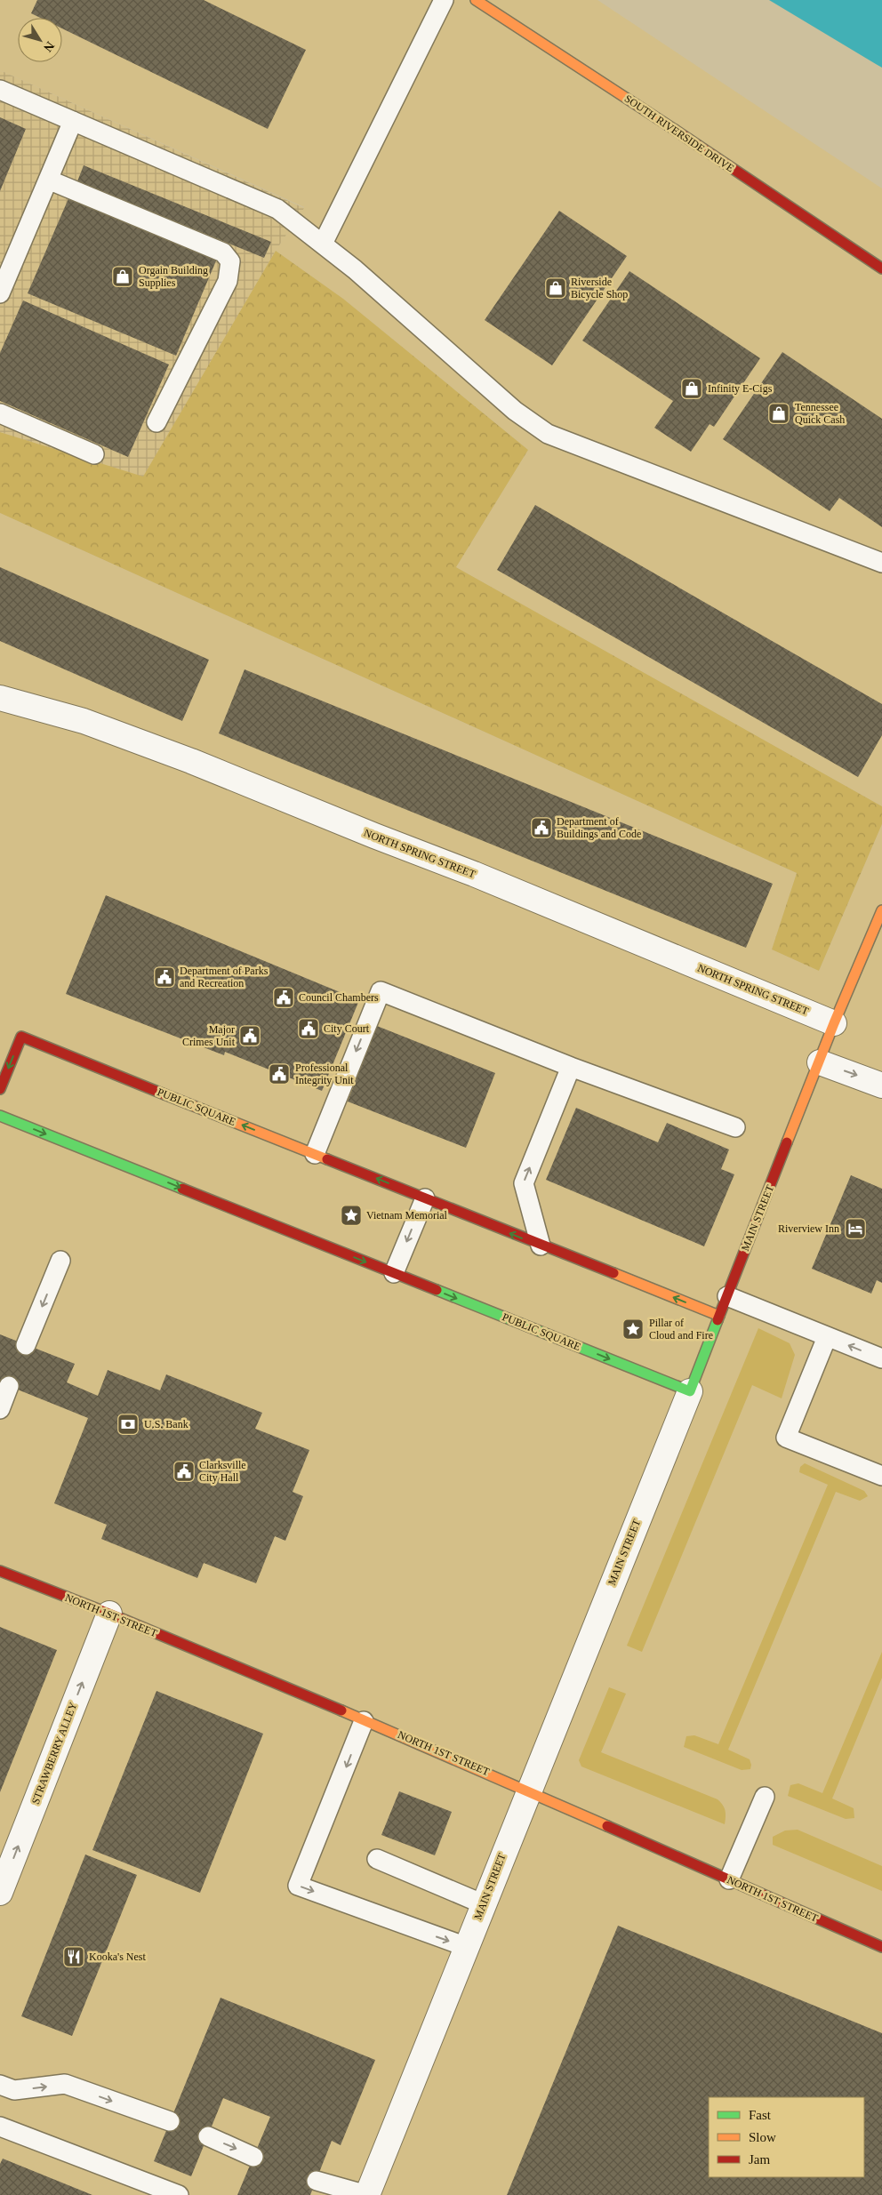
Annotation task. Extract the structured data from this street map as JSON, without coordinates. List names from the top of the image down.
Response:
{
  "streets": {
    "main road": [
      "SOUTH RIVERSIDE DRIVE",
      "PUBLIC SQUARE",
      "MAIN STREET",
      "NORTH 1ST STREET"
    ],
    "street": ["NORTH SPRING STREET", "STRAWBERRY ALLEY"]
  },
  "crossings": [
    ["NORTH SPRING STREET", "MAIN STREET"],
    ["PUBLIC SQUARE", "MAIN STREET"],
    ["MAIN STREET", "NORTH 1ST STREET"],
    ["NORTH 1ST STREET", "STRAWBERRY ALLEY"]
  ],
  "one_way": ["STRAWBERRY ALLEY"],
  "places": {
    "shop": [
      "Orgain Building Supplies",
      "Riverside Bicycle Shop",
      "Infinity E-Cigs",
      "Tennessee Quick Cash"
    ],
    "public building": [
      "Department of Buildings and Code",
      "Department of Parks and Recreation",
      "Council Chambers",
      "City Court",
      "Major Crimes Unit",
      "Professional Integrity Unit",
      "Clarksville City Hall"
    ],
    "place": ["Vietnam Memorial", "Pillar of Cloud and Fire"],
    "hotel": ["Riverview Inn"],
    "bank": ["U.S. Bank"],
    "restaurant": ["Kooka's Nest"]
  },
  "legend": ["Fast", "Slow", "Jam"],
  "north": "bottom right"
}
